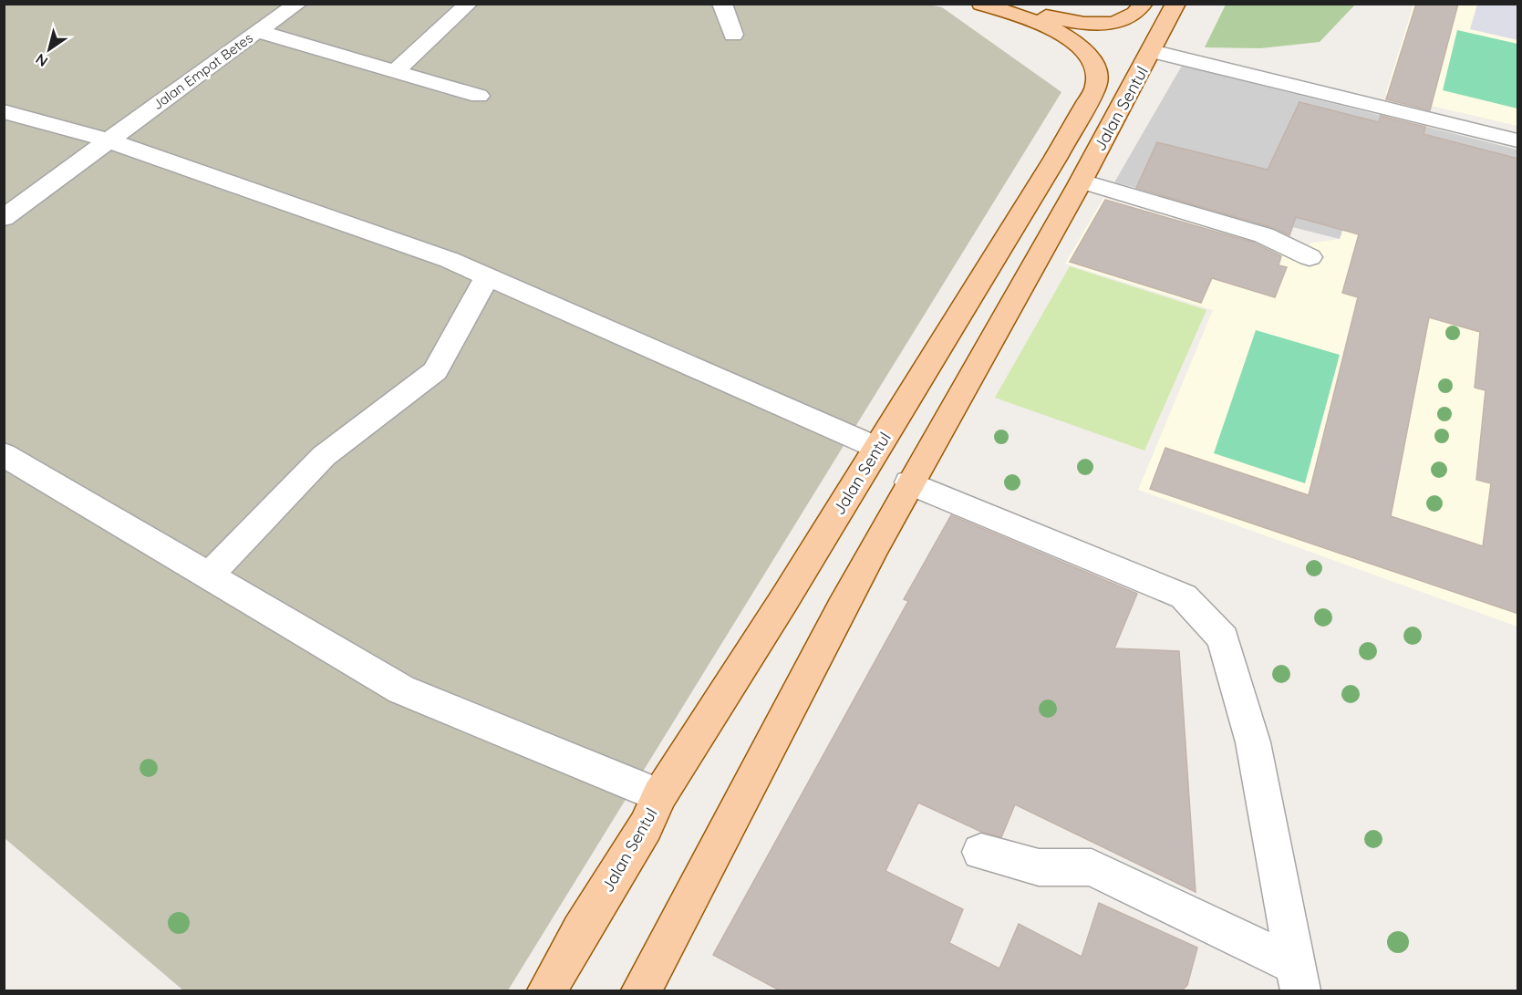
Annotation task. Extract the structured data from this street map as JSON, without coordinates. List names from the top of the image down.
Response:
{
  "streets": {
    "main road": ["Jalan Sentul"],
    "street": ["Jalan Empat Betes"]
  },
  "north": "bottom left"
}
